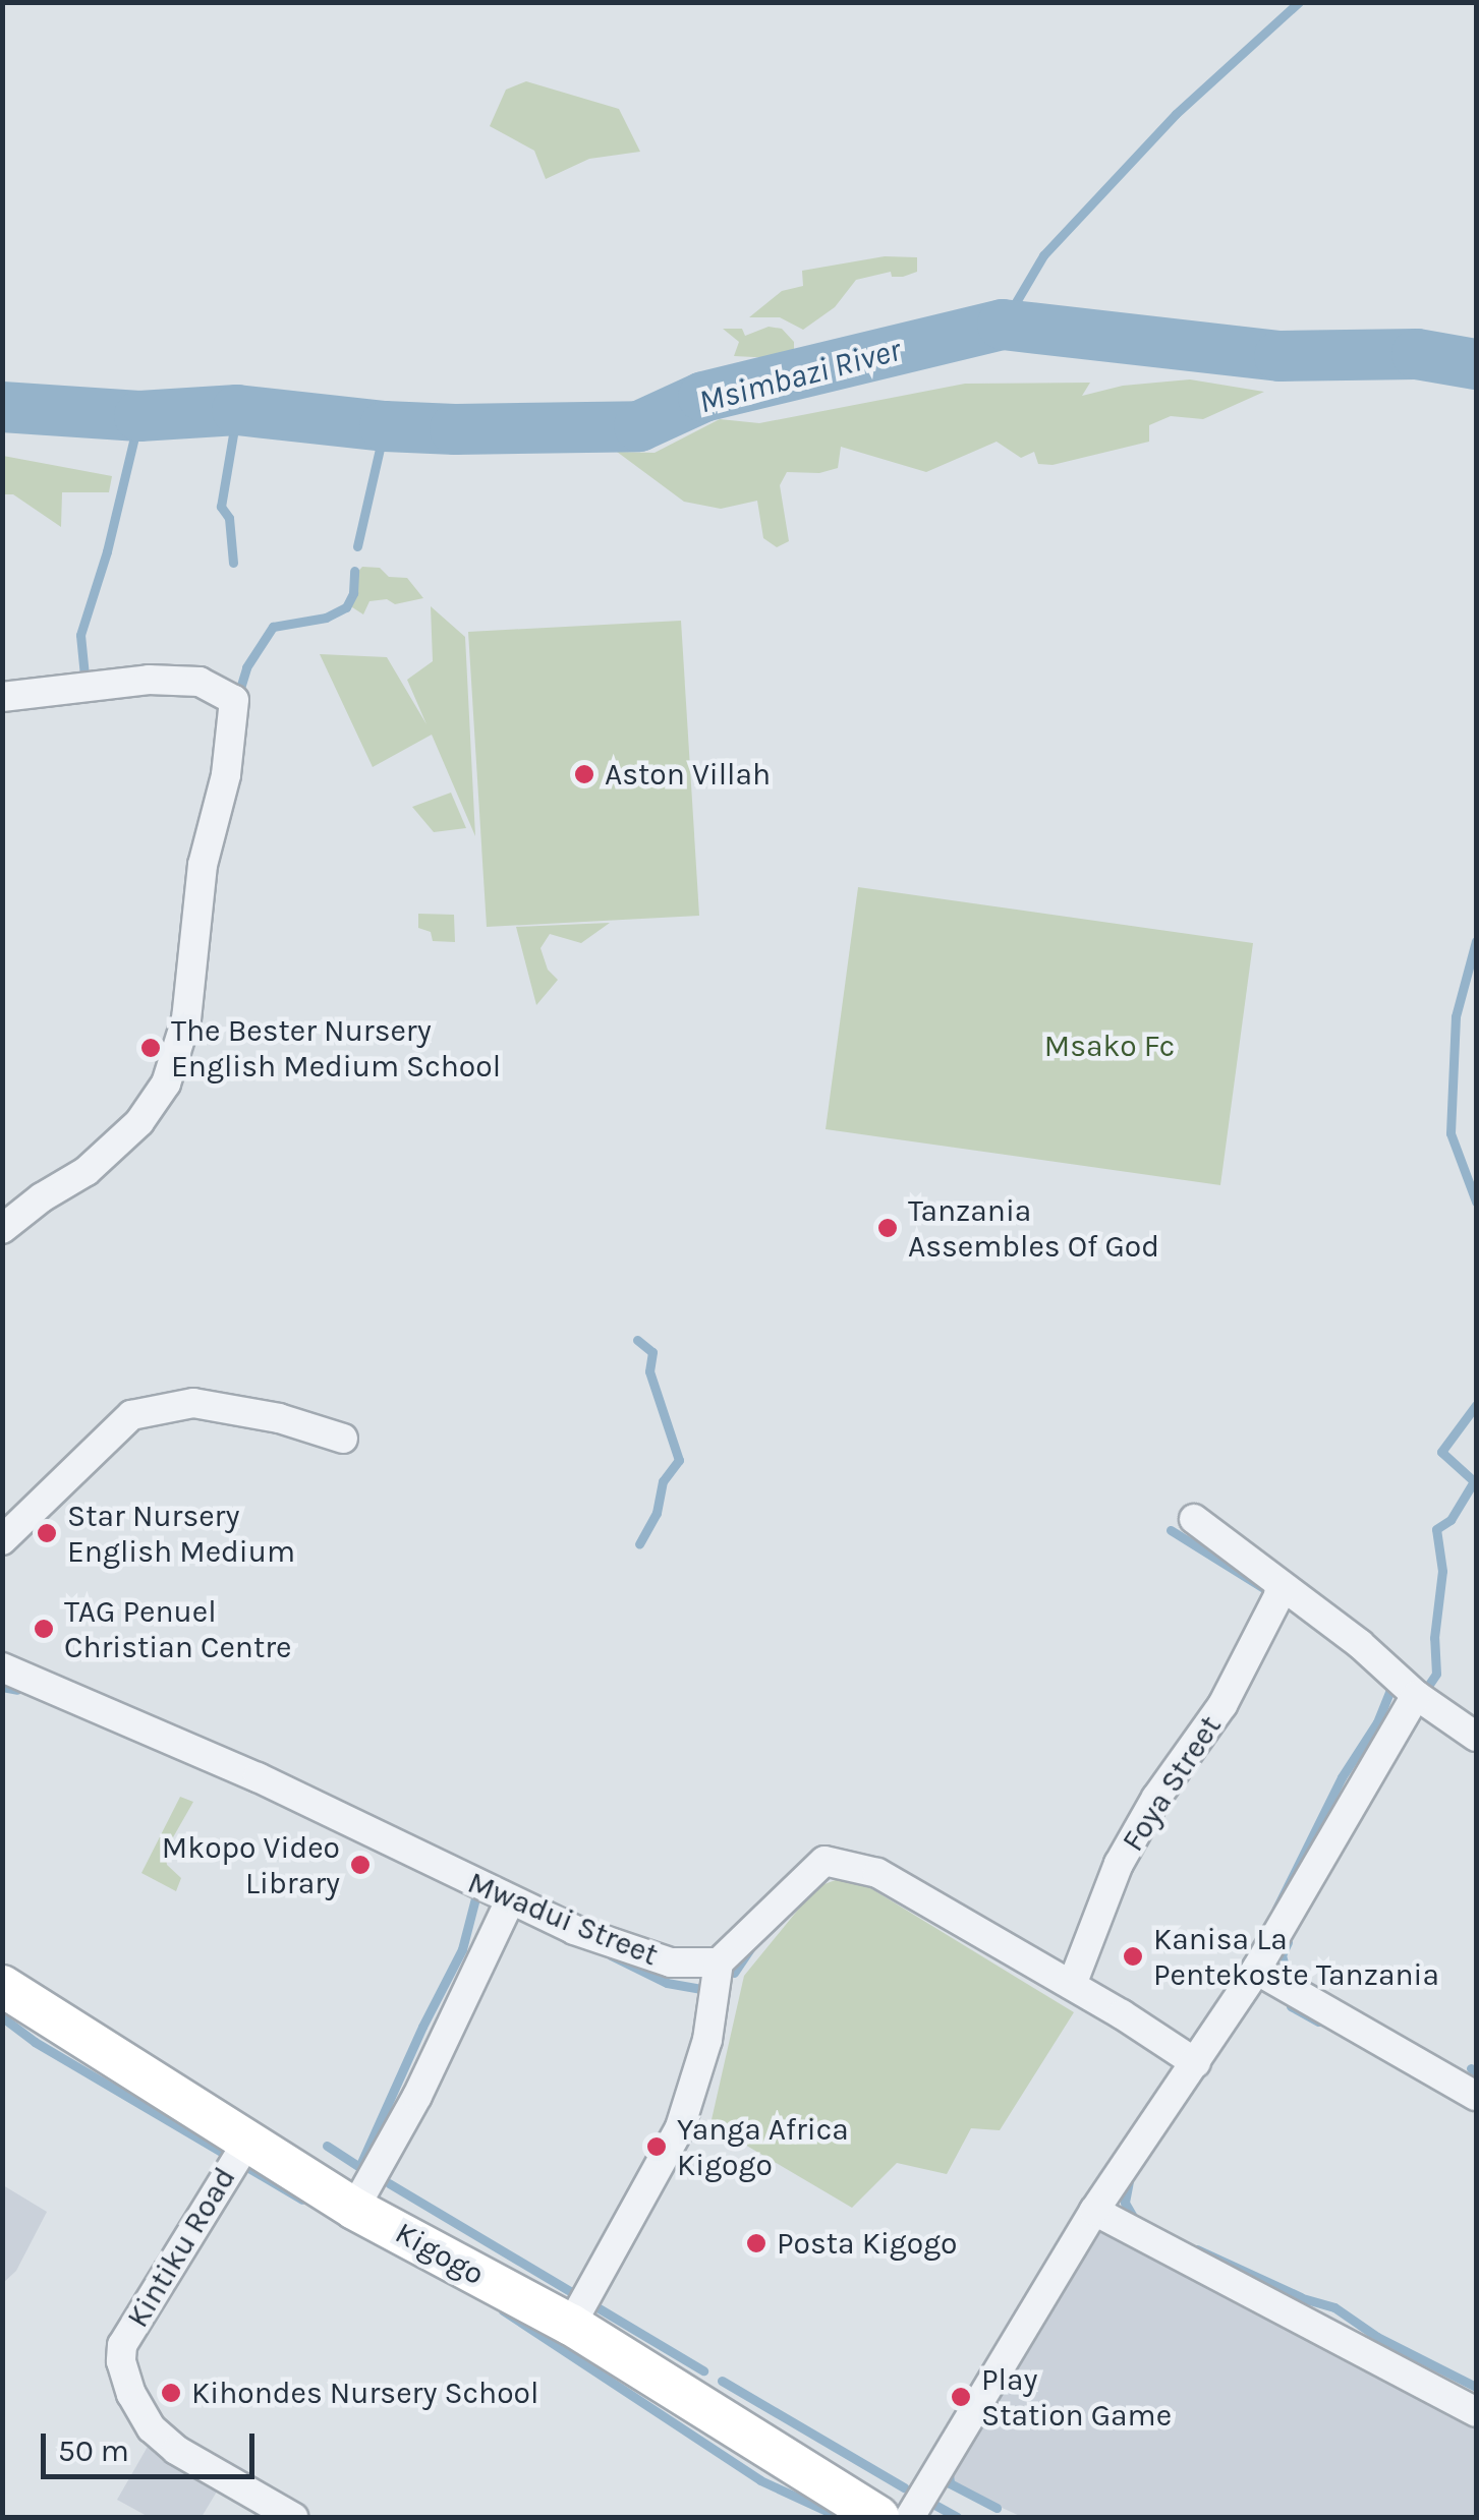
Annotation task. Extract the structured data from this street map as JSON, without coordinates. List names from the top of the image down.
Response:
{
  "streets": {
    "main road": ["Kigogo"],
    "street": ["Foya Street", "Mwadui Street", "Kintiku Road"]
  },
  "crossings": [
    ["Kintiku Road", "Kigogo"]
  ],
  "water": ["Msimbazi River"],
  "parks": ["Msako Fc"],
  "places": [
    "Aston Villah",
    "The Bester Nursery English Medium School",
    "Tanzania Assembles Of God",
    "Star Nursery English Medium",
    "TAG Penuel Christian Centre",
    "Mkopo Video Library",
    "Kanisa La Pentekoste Tanzania",
    "Yanga Africa Kigogo",
    "Posta Kigogo",
    "Kihondes Nursery School",
    "Play Station Game"
  ],
  "scale_bar": "50 m"
}
